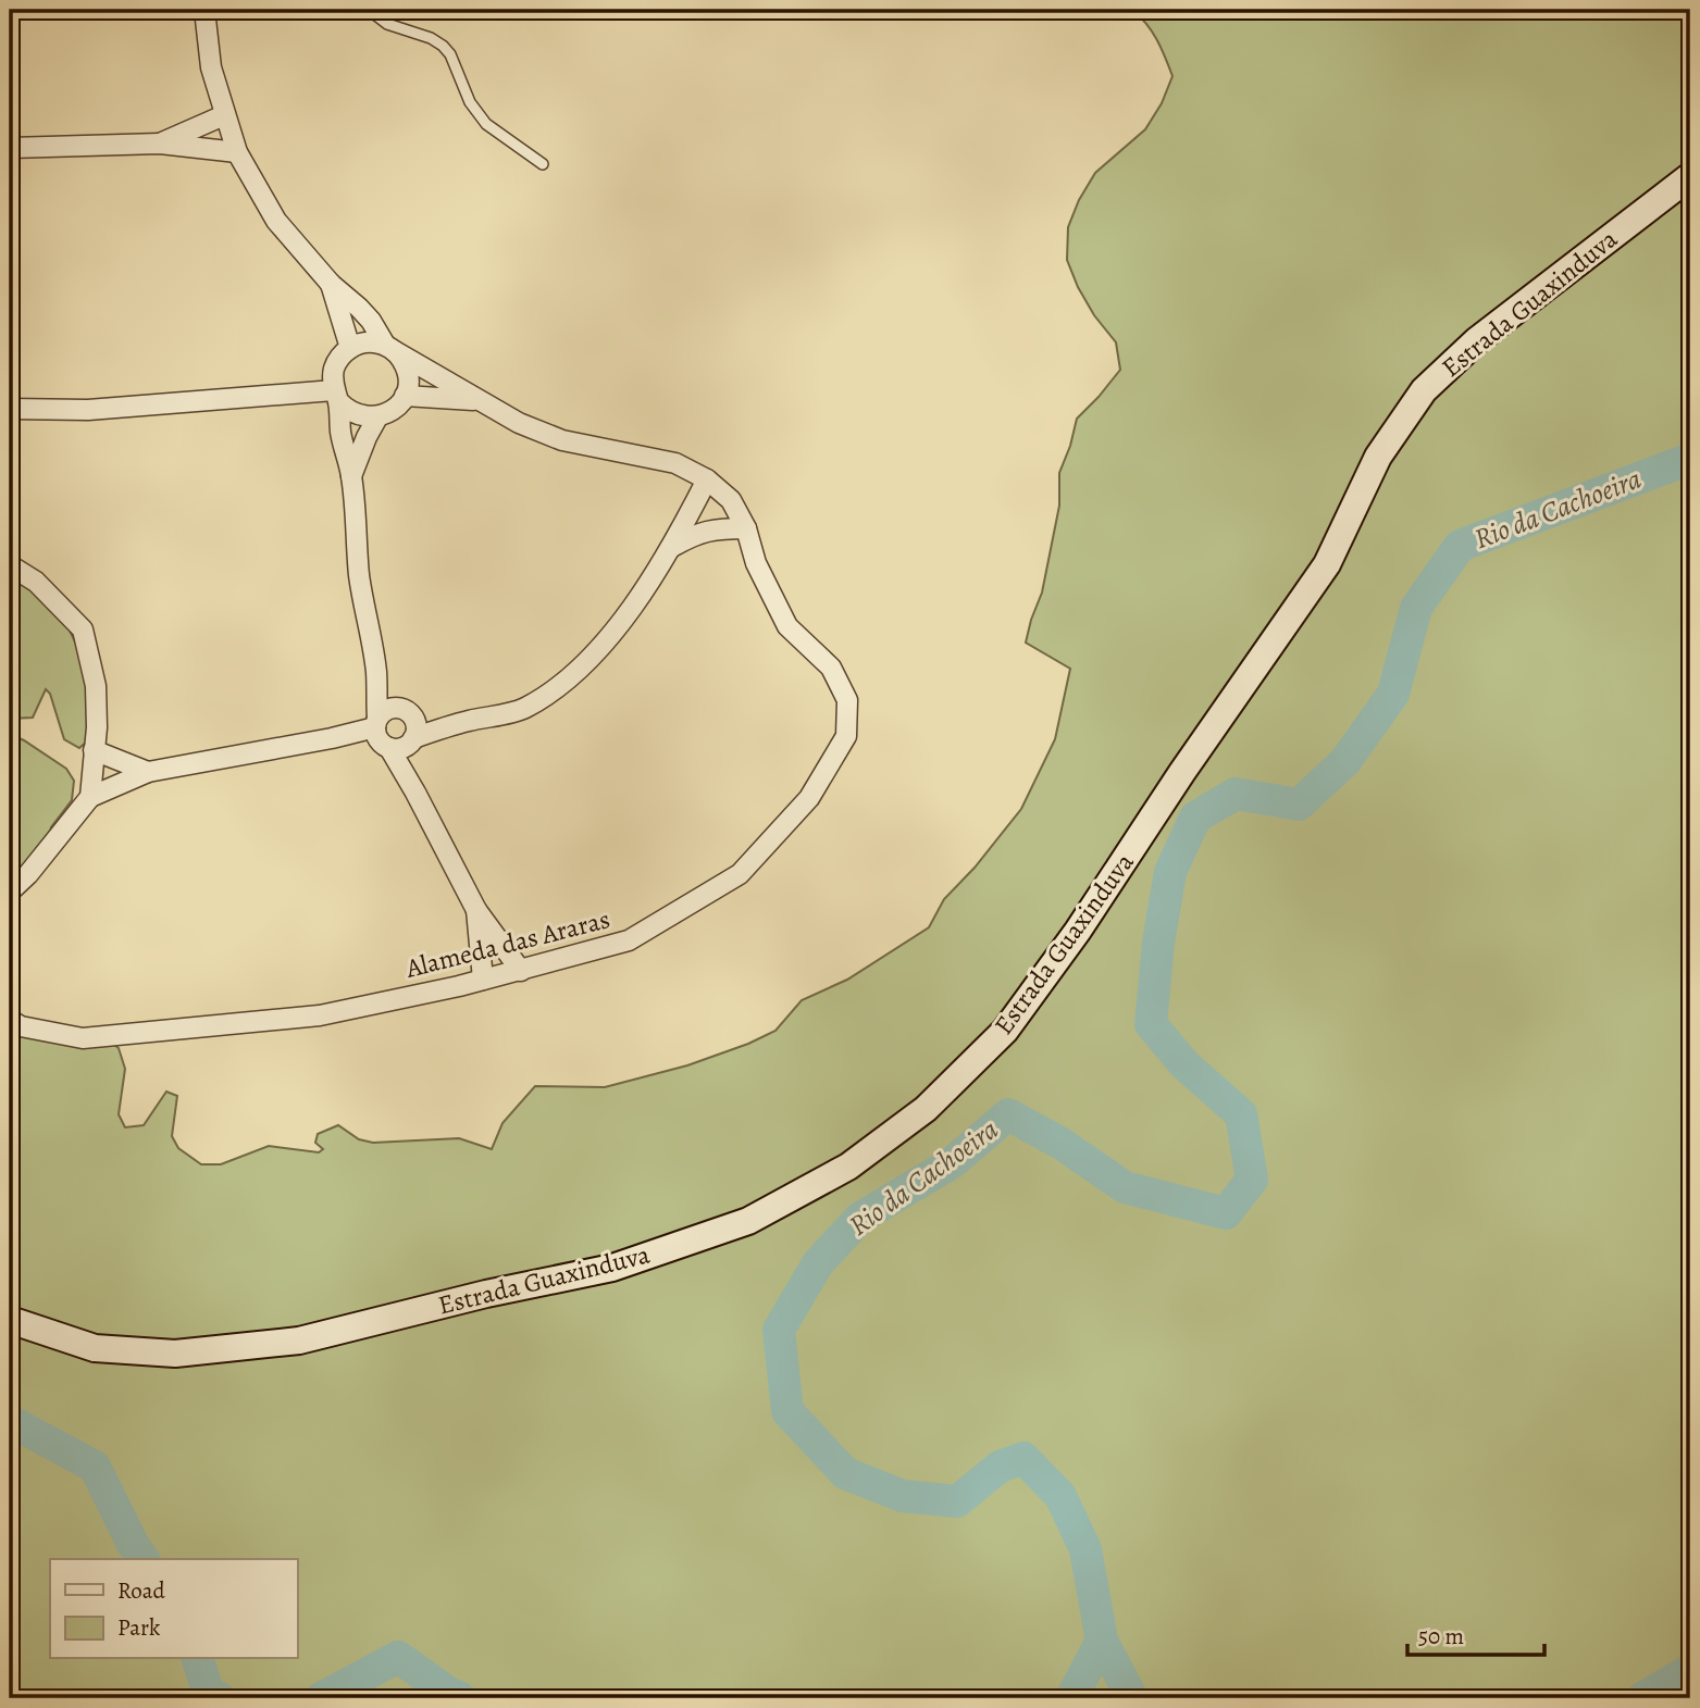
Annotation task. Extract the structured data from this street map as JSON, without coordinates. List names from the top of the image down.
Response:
{
  "streets": {
    "street": ["Estrada Guaxinduva", "Alameda das Araras"]
  },
  "water": ["Rio da Cachoeira"],
  "legend": ["Road", "Park"],
  "scale_bar": "50 m"
}
